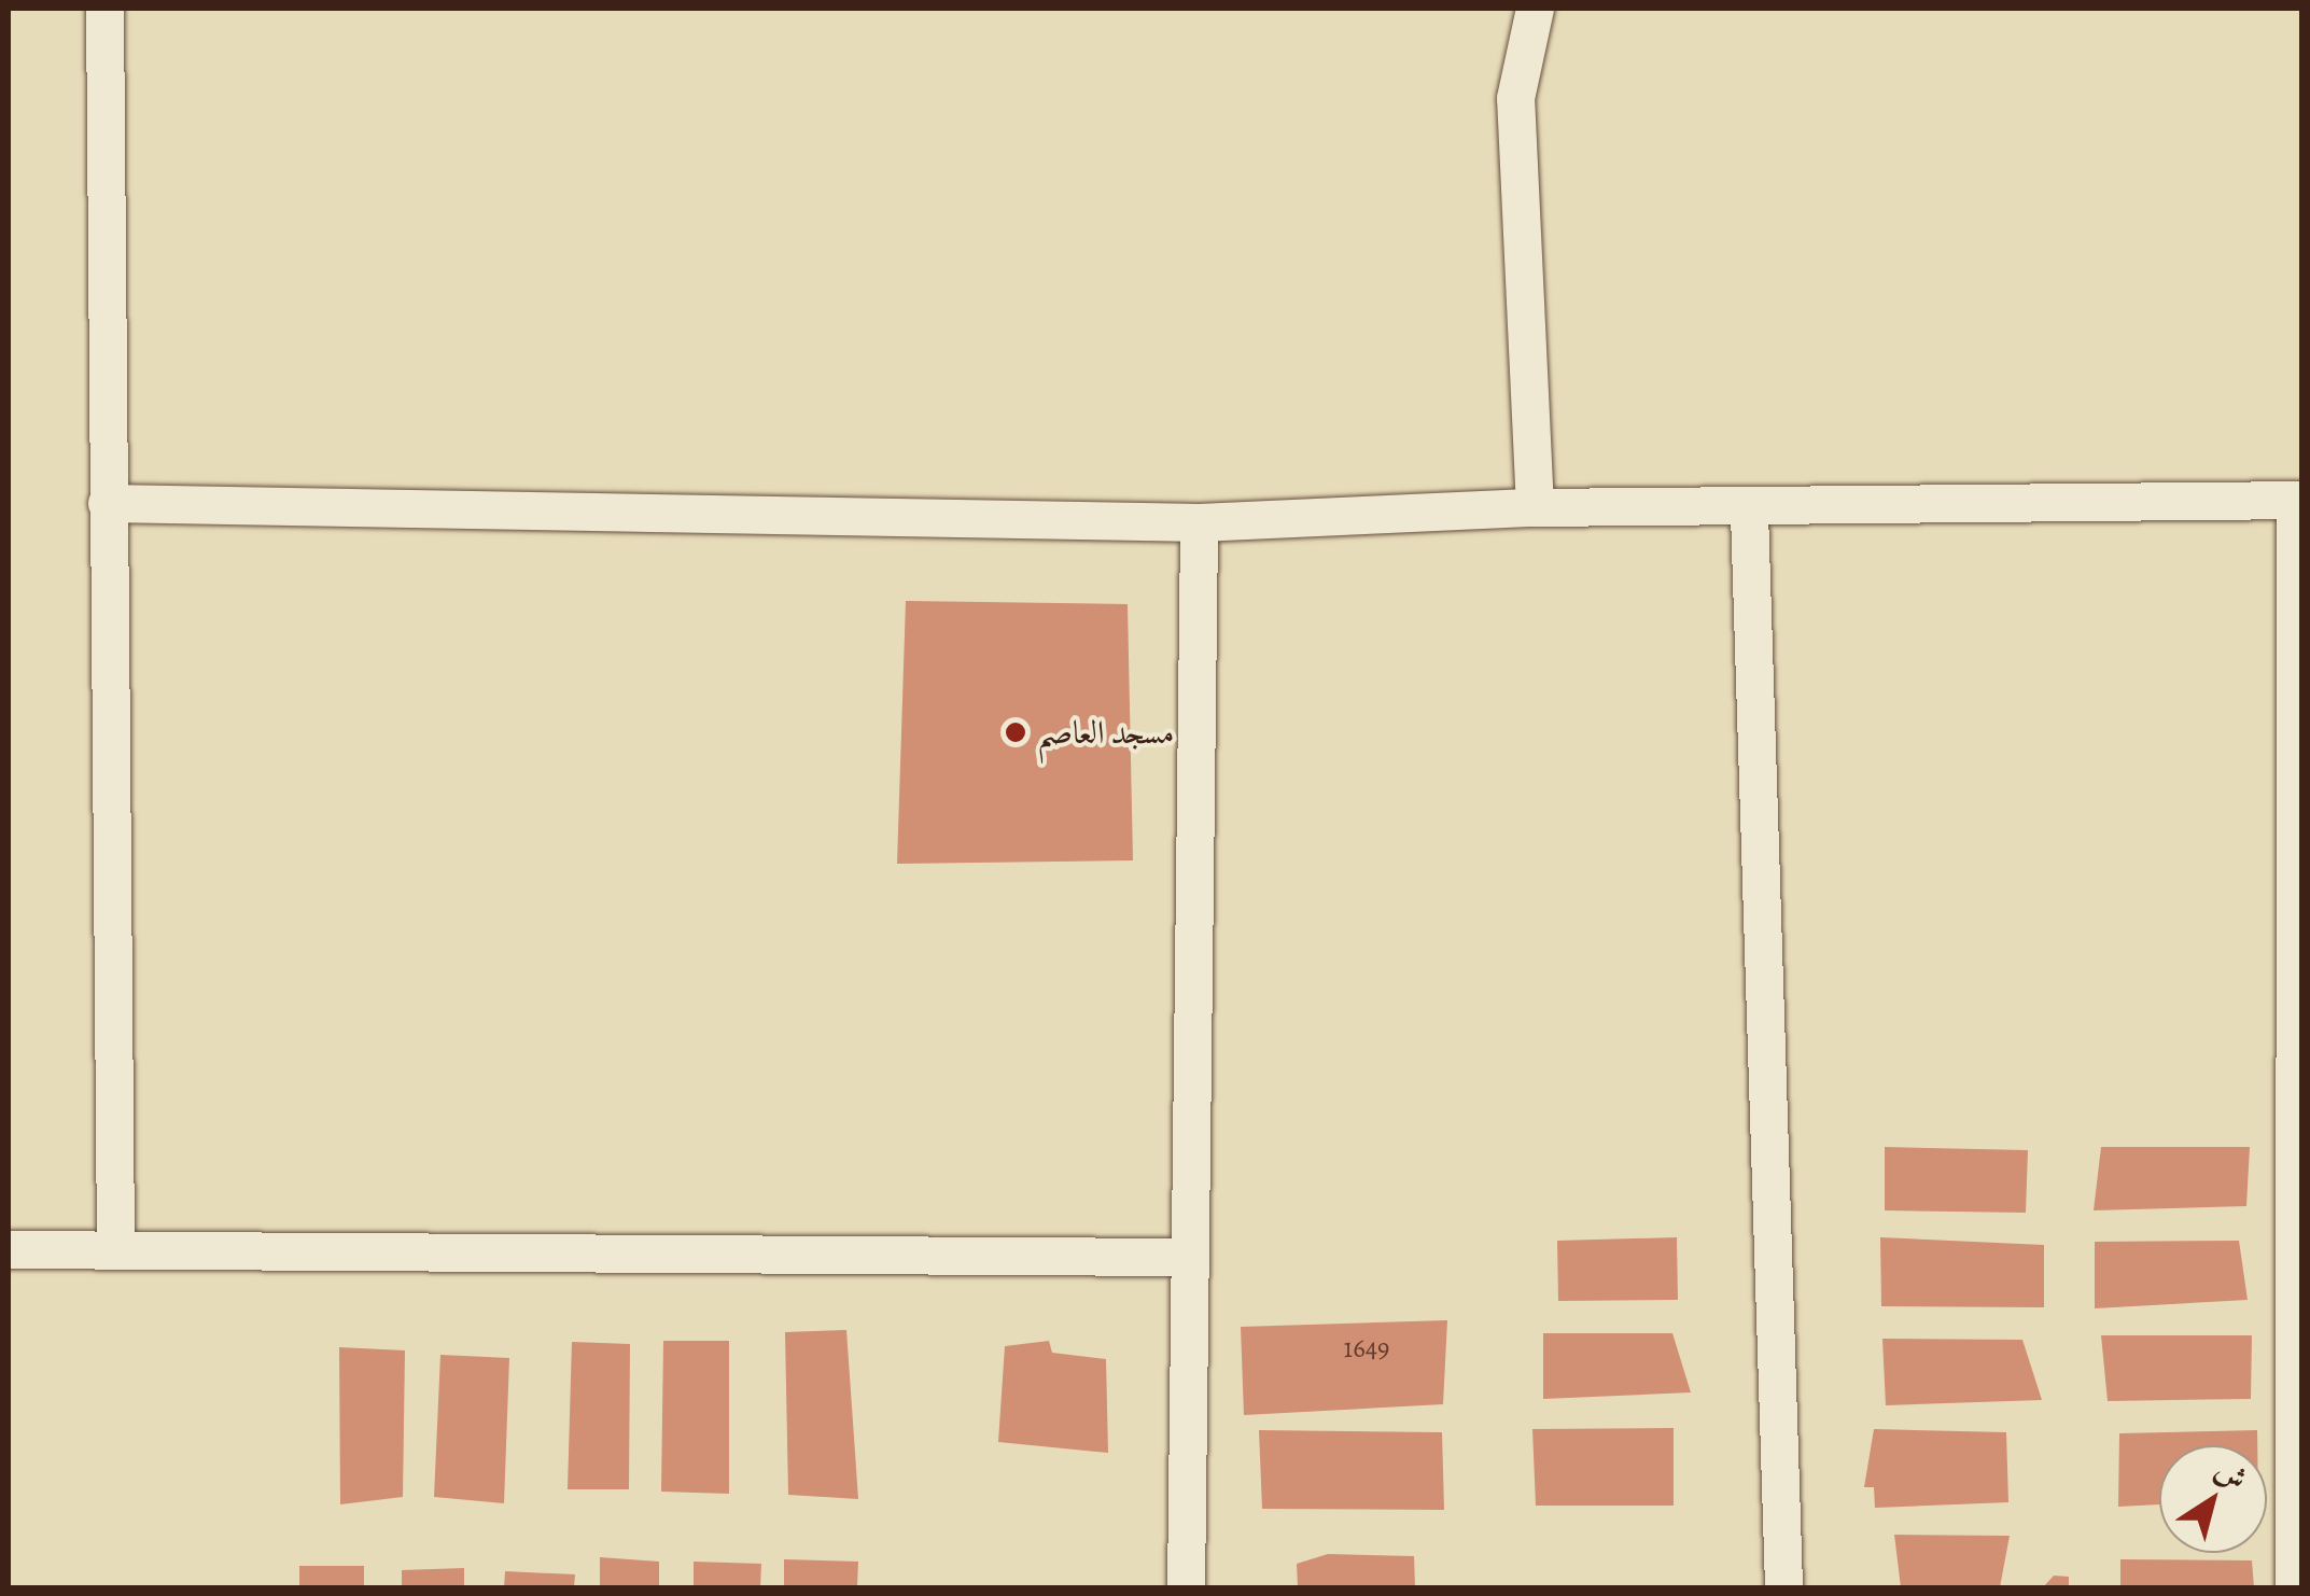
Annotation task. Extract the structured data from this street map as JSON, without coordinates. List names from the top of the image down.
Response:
{
  "places": ["مسجد العاصم"],
  "house_numbers": ["1649"],
  "north": "top right"
}
